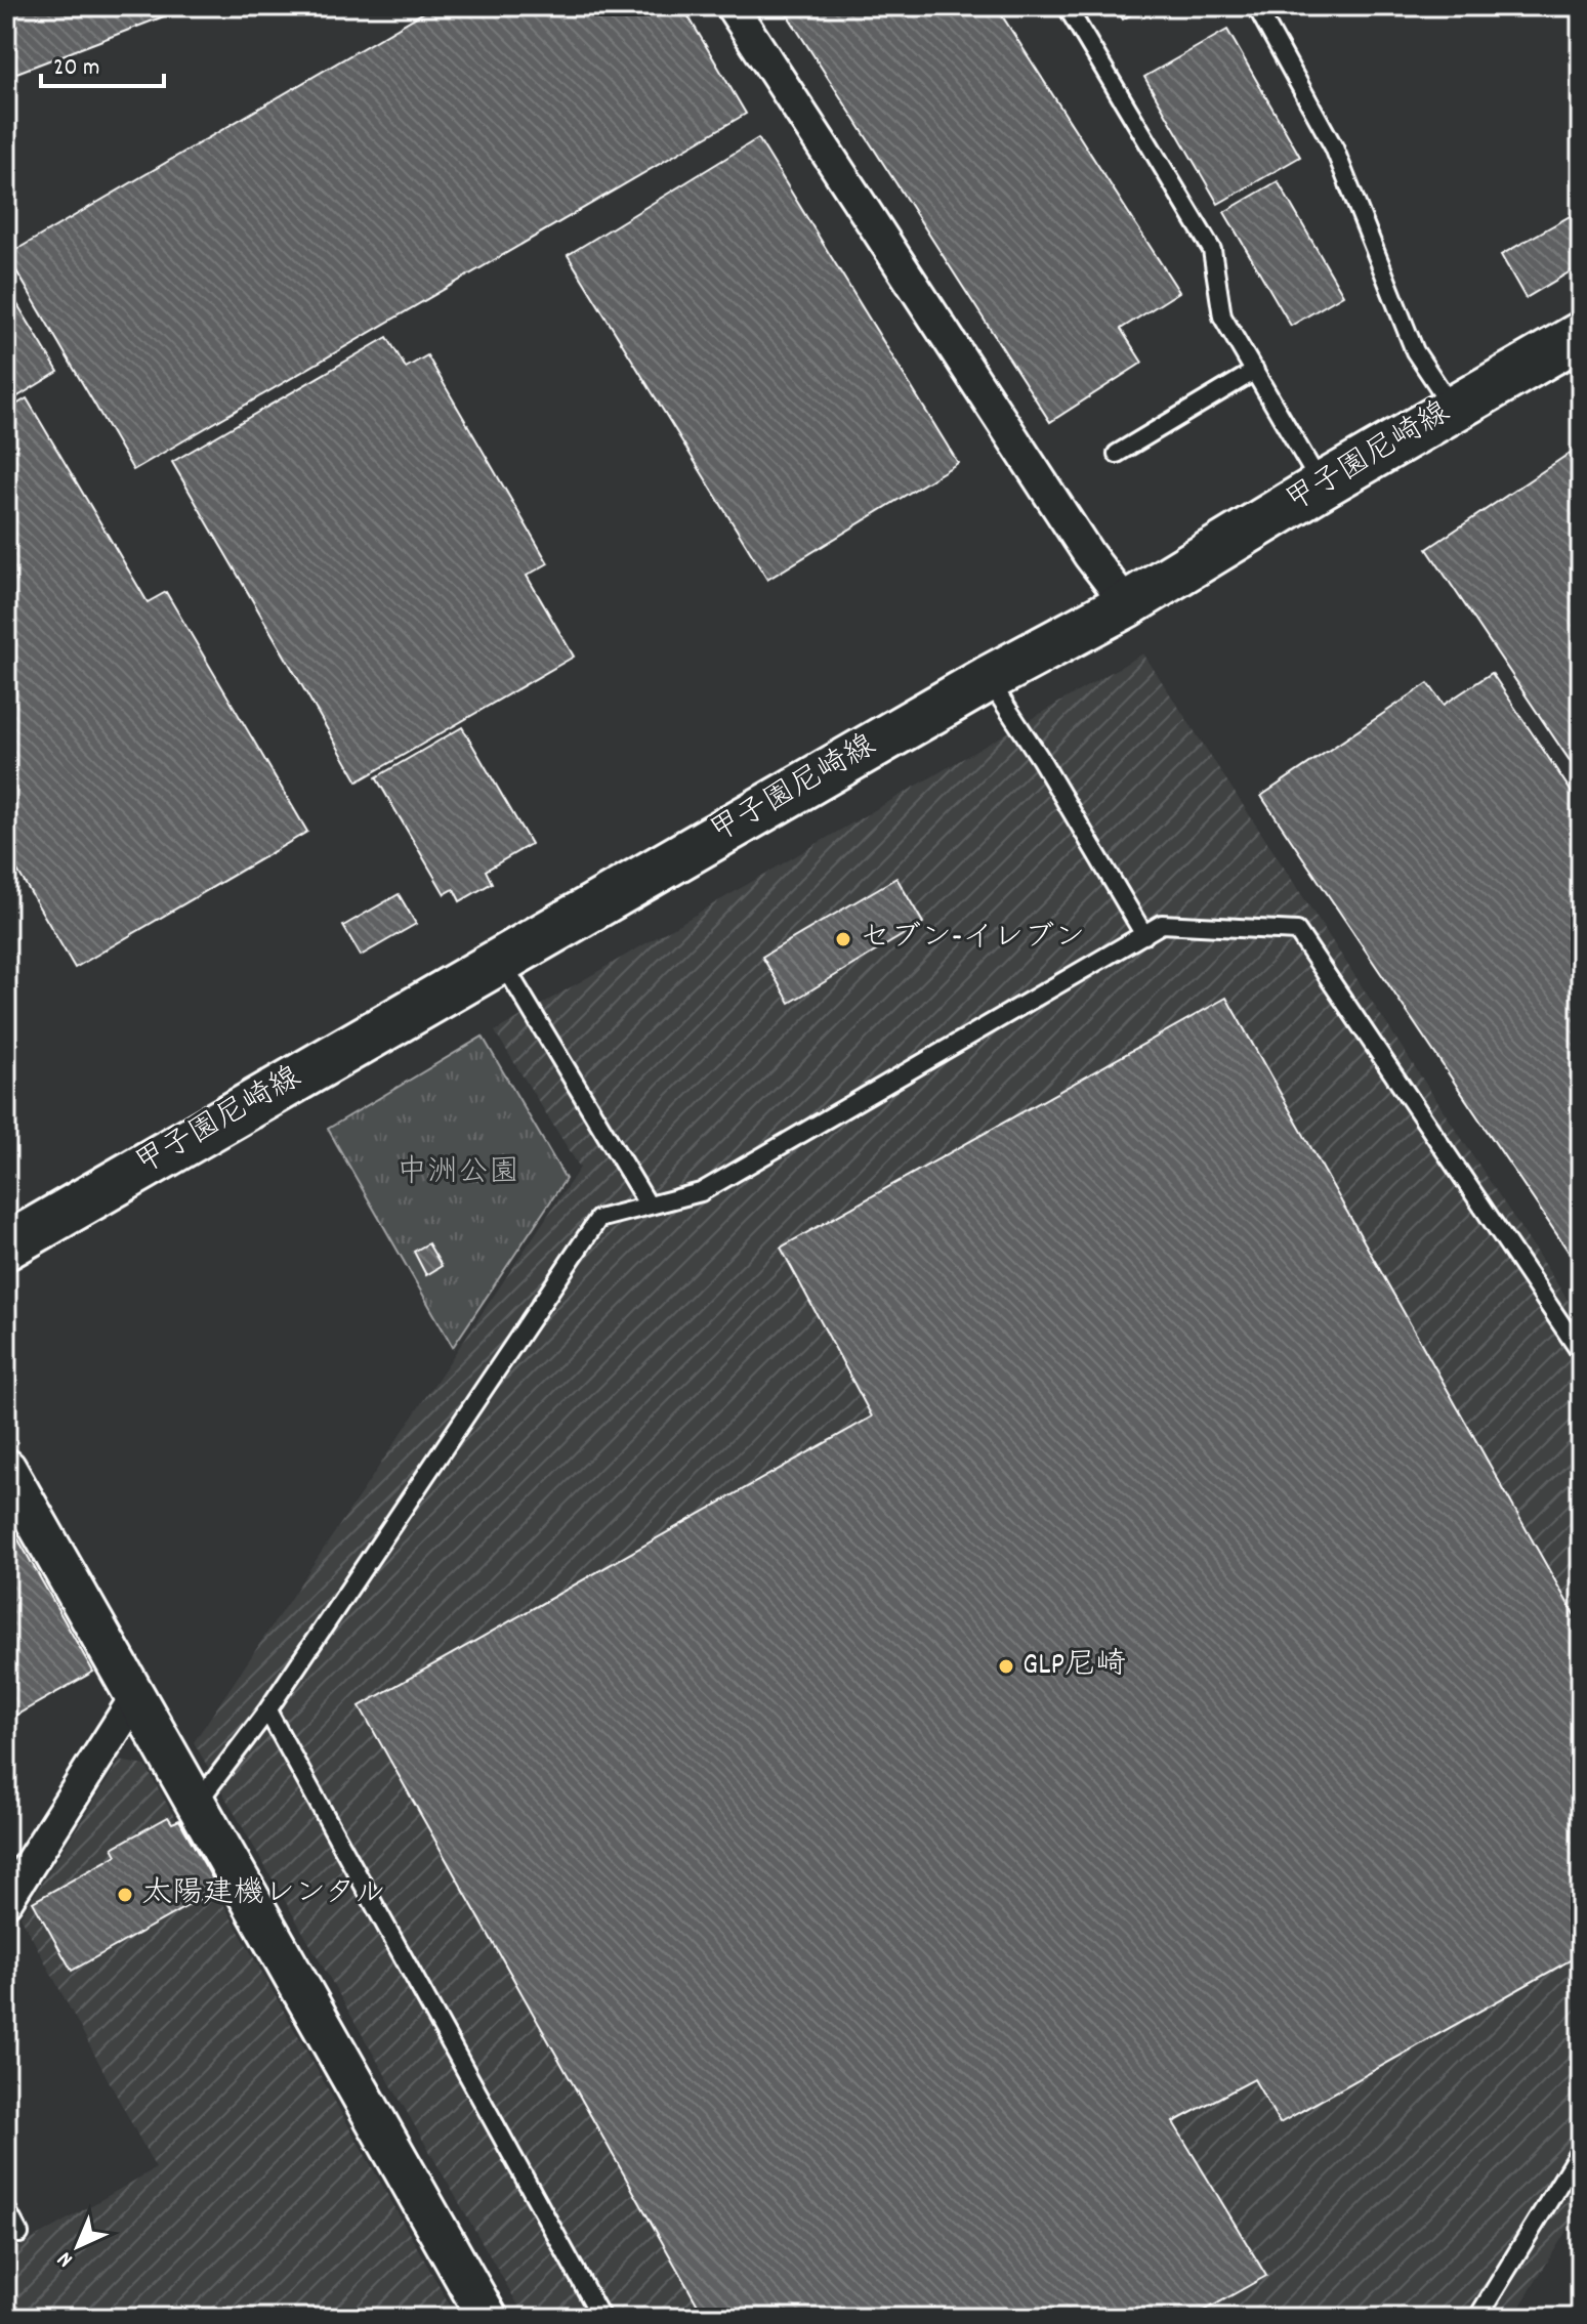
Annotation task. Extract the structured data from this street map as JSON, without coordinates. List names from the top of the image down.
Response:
{
  "streets": {
    "main road": ["甲子園尼崎線"]
  },
  "parks": ["中洲公園"],
  "places": ["セブン-イレブン", "GLP尼崎", "太陽建機レンタル"],
  "scale_bar": "20 m",
  "north": "bottom left"
}
